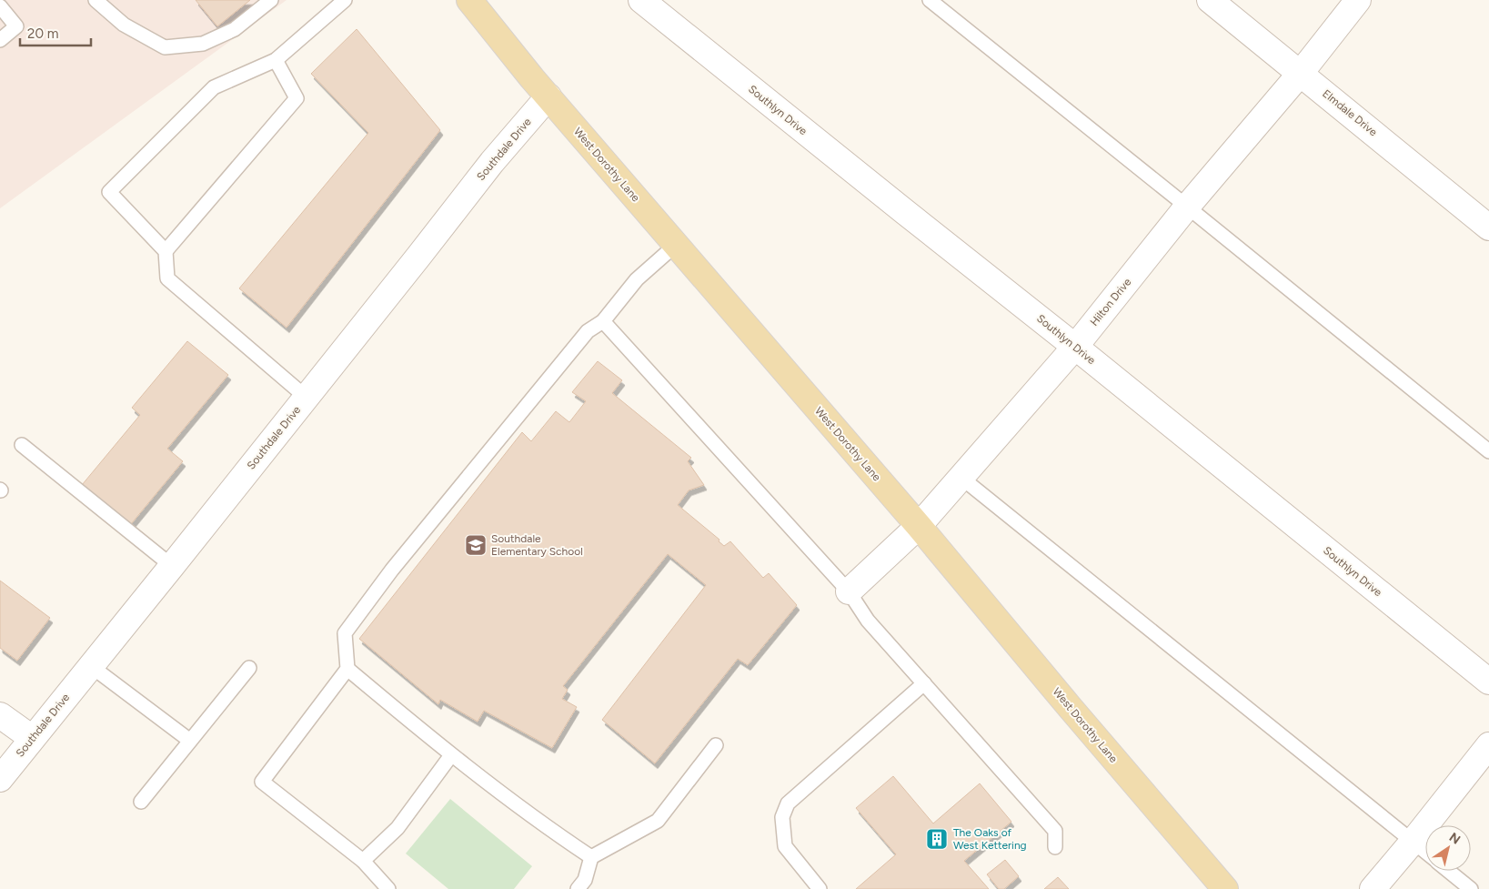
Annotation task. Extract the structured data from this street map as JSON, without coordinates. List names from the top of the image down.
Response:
{
  "streets": {
    "main road": ["West Dorothy Lane"],
    "street": [
      "Southlyn Drive",
      "Elmdale Drive",
      "Southdale Drive",
      "Hilton Drive"
    ]
  },
  "crossings": [
    ["Southlyn Drive", "Hilton Drive"],
    ["Elmdale Drive", "Hilton Drive"],
    ["Southdale Drive", "West Dorothy Lane"],
    ["West Dorothy Lane", "Hilton Drive"]
  ],
  "places": {
    "school or university": ["Southdale Elementary School"],
    "building": ["The Oaks of West Kettering"]
  },
  "scale_bar": "20 m",
  "north": "top right"
}
